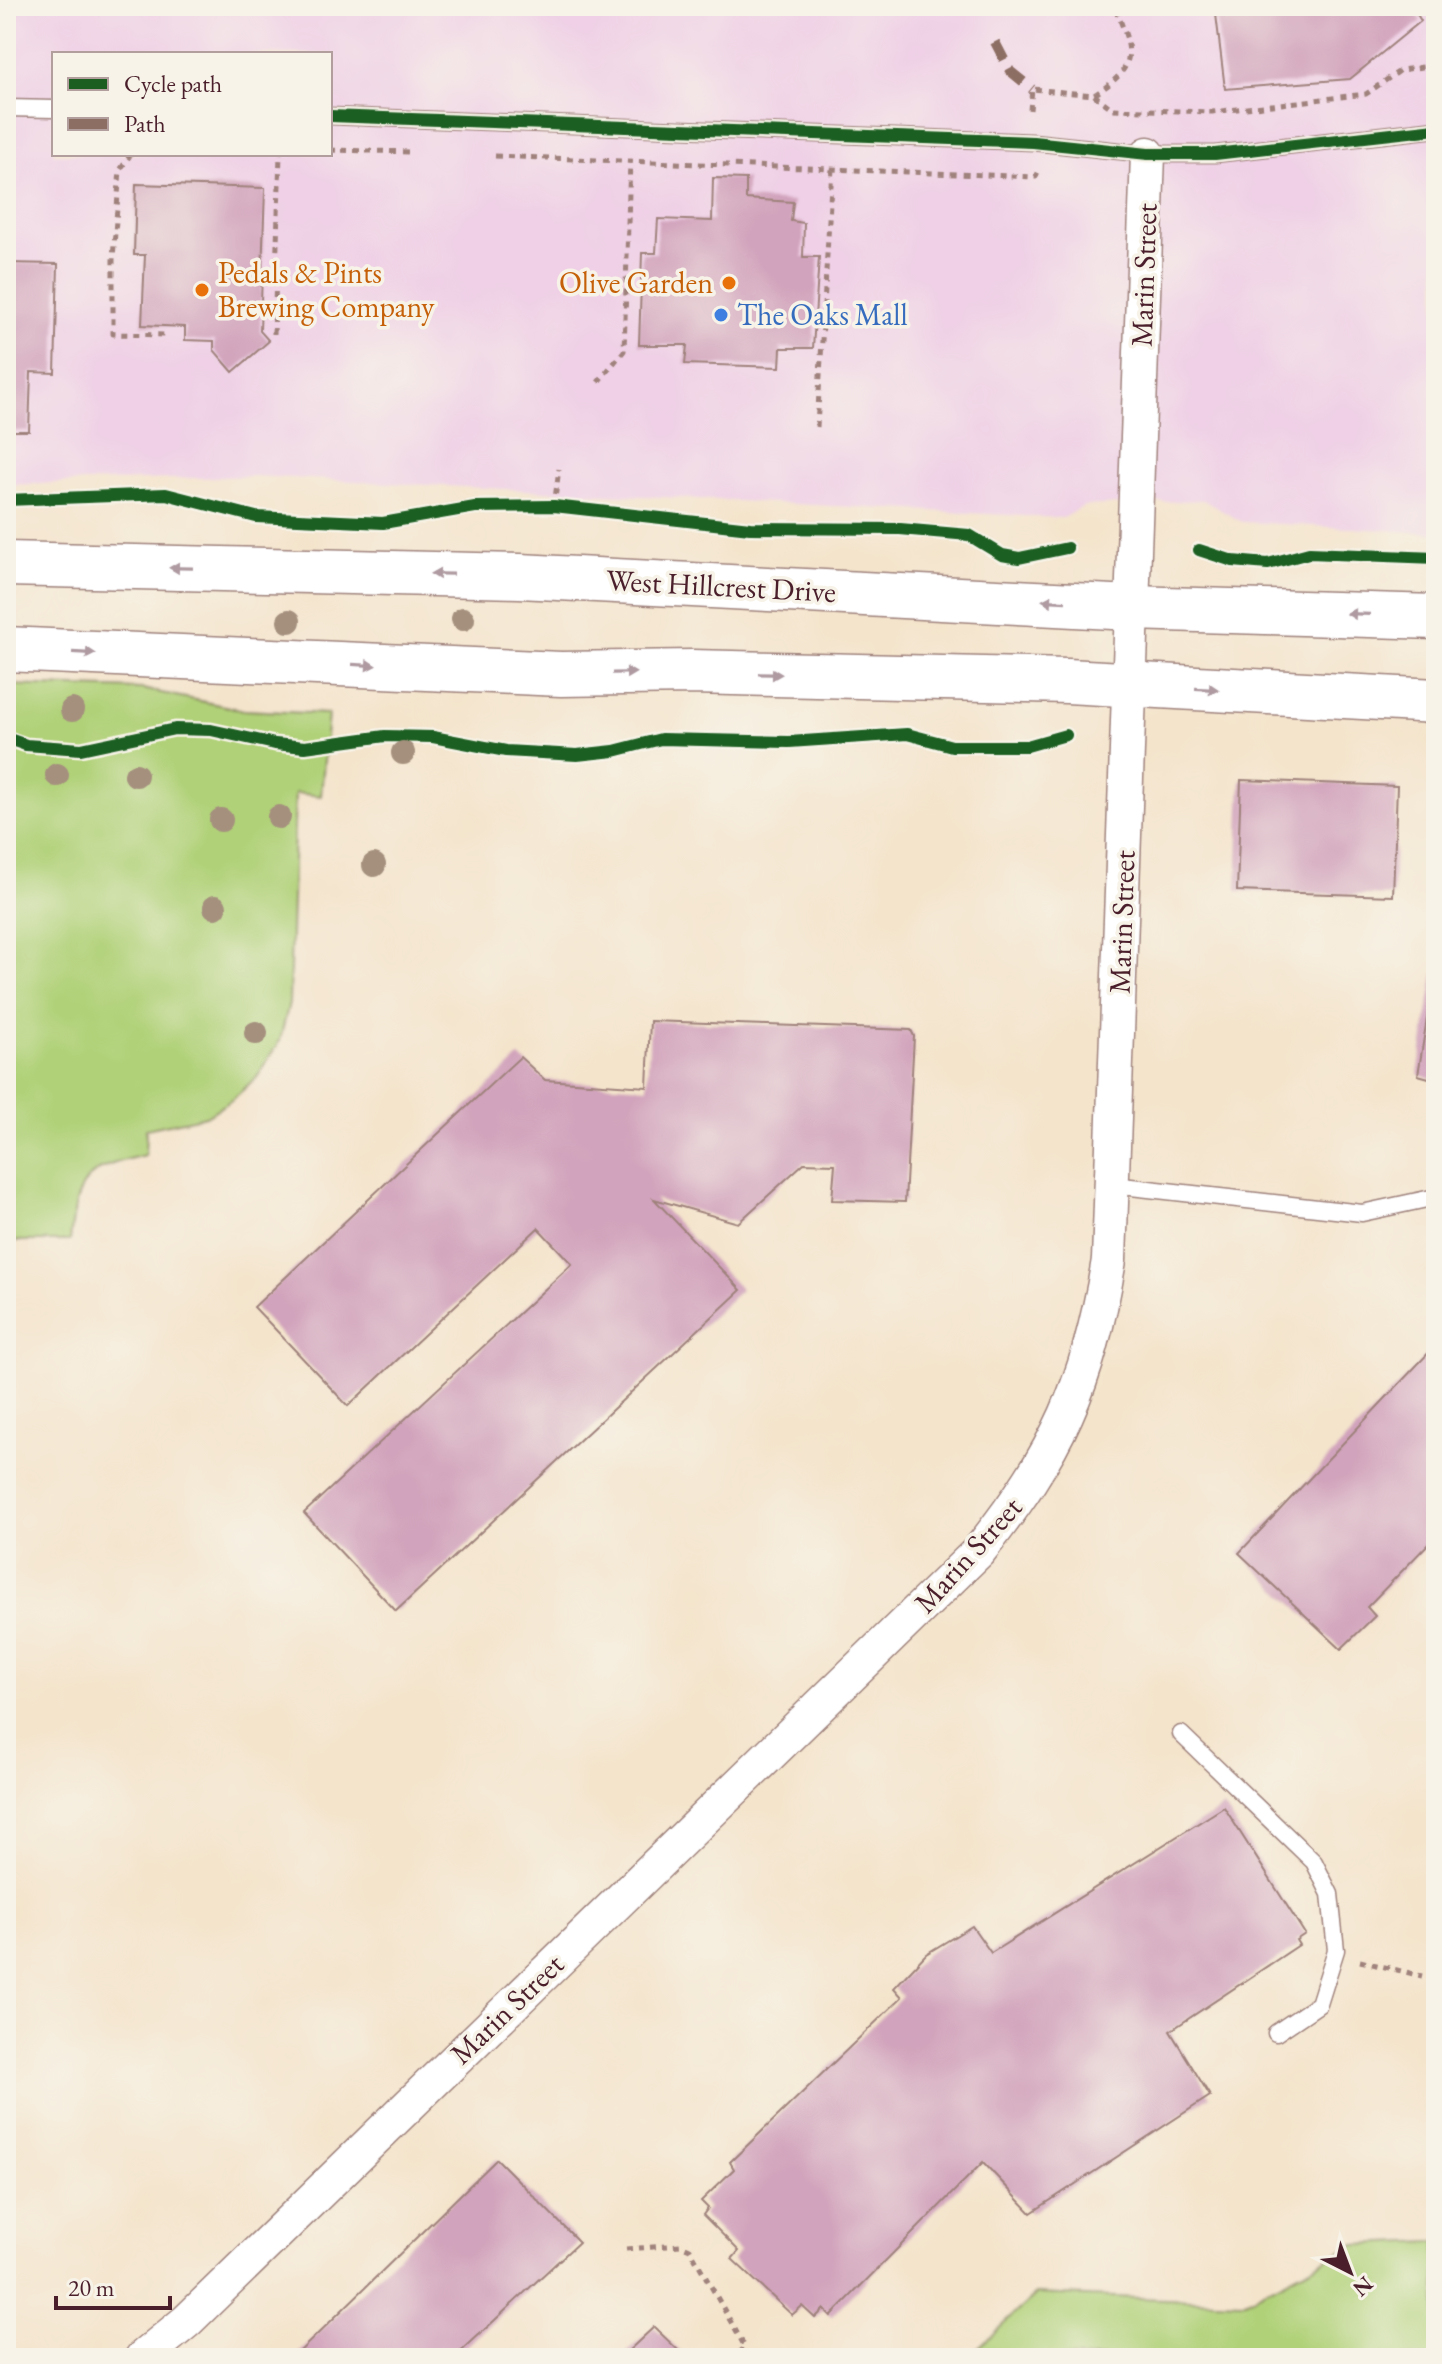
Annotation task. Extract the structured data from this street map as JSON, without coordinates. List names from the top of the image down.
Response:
{
  "streets": {
    "main road": ["West Hillcrest Drive"],
    "street": ["Marin Street"]
  },
  "crossings": [
    ["Marin Street", "West Hillcrest Drive"]
  ],
  "places": ["Olive Garden", "Pedals & Pints Brewing Company", "The Oaks Mall"],
  "legend": ["Cycle path", "Path"],
  "scale_bar": "20 m",
  "north": "bottom right"
}
